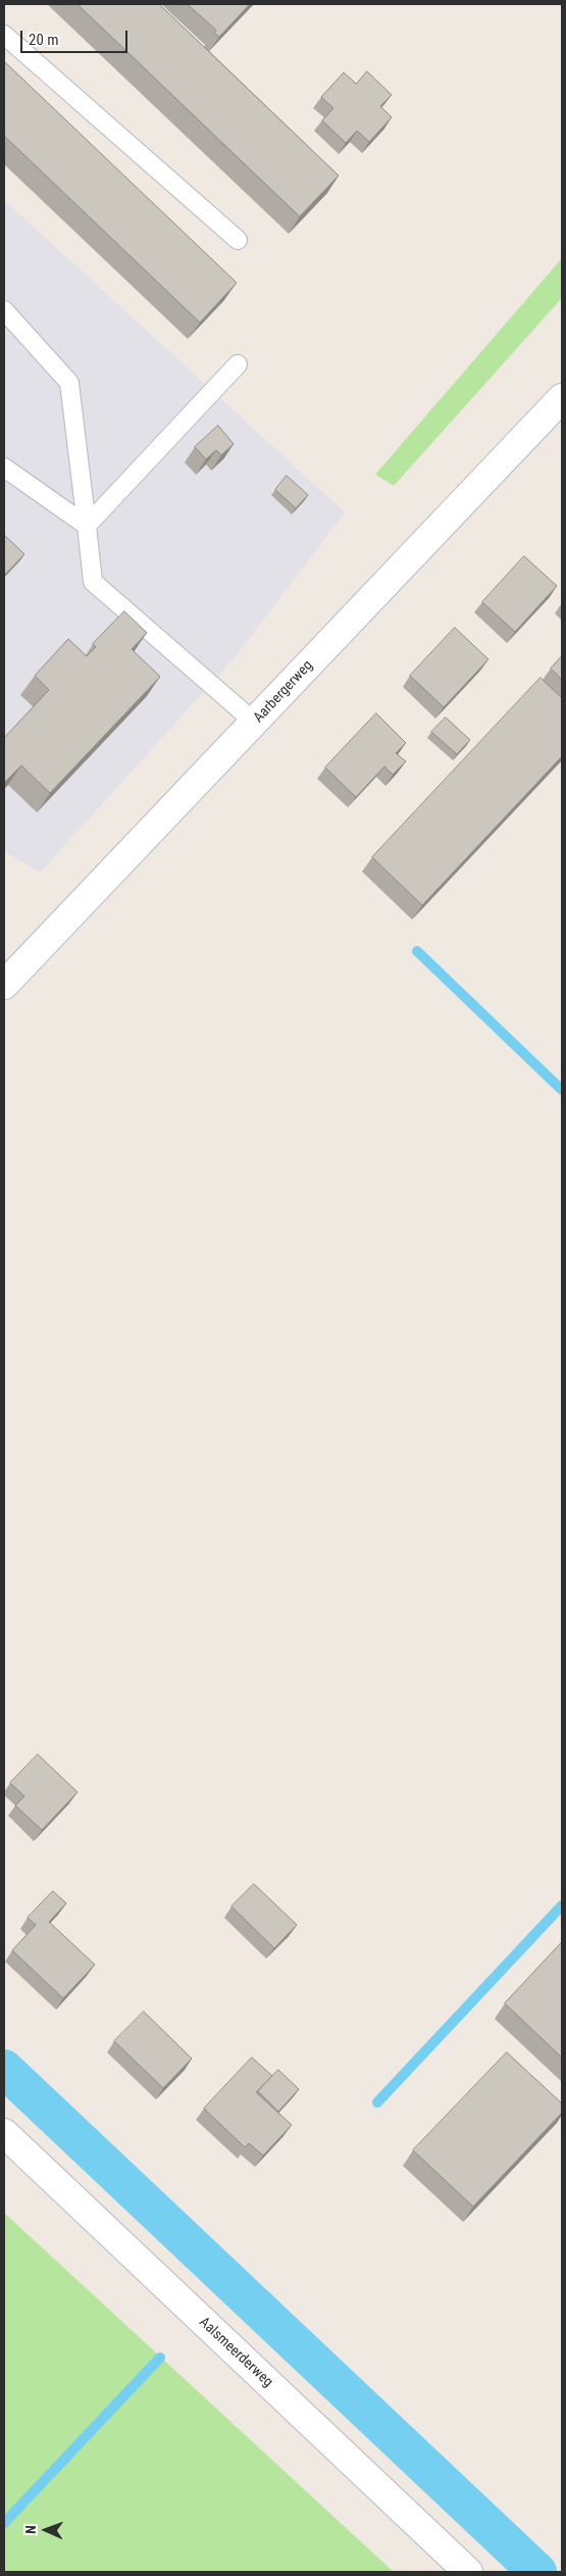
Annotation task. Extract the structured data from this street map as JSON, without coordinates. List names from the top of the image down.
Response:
{
  "streets": {
    "street": ["Aarbergerweg", "Aalsmeerderweg"]
  },
  "scale_bar": "20 m",
  "north": "left"
}
